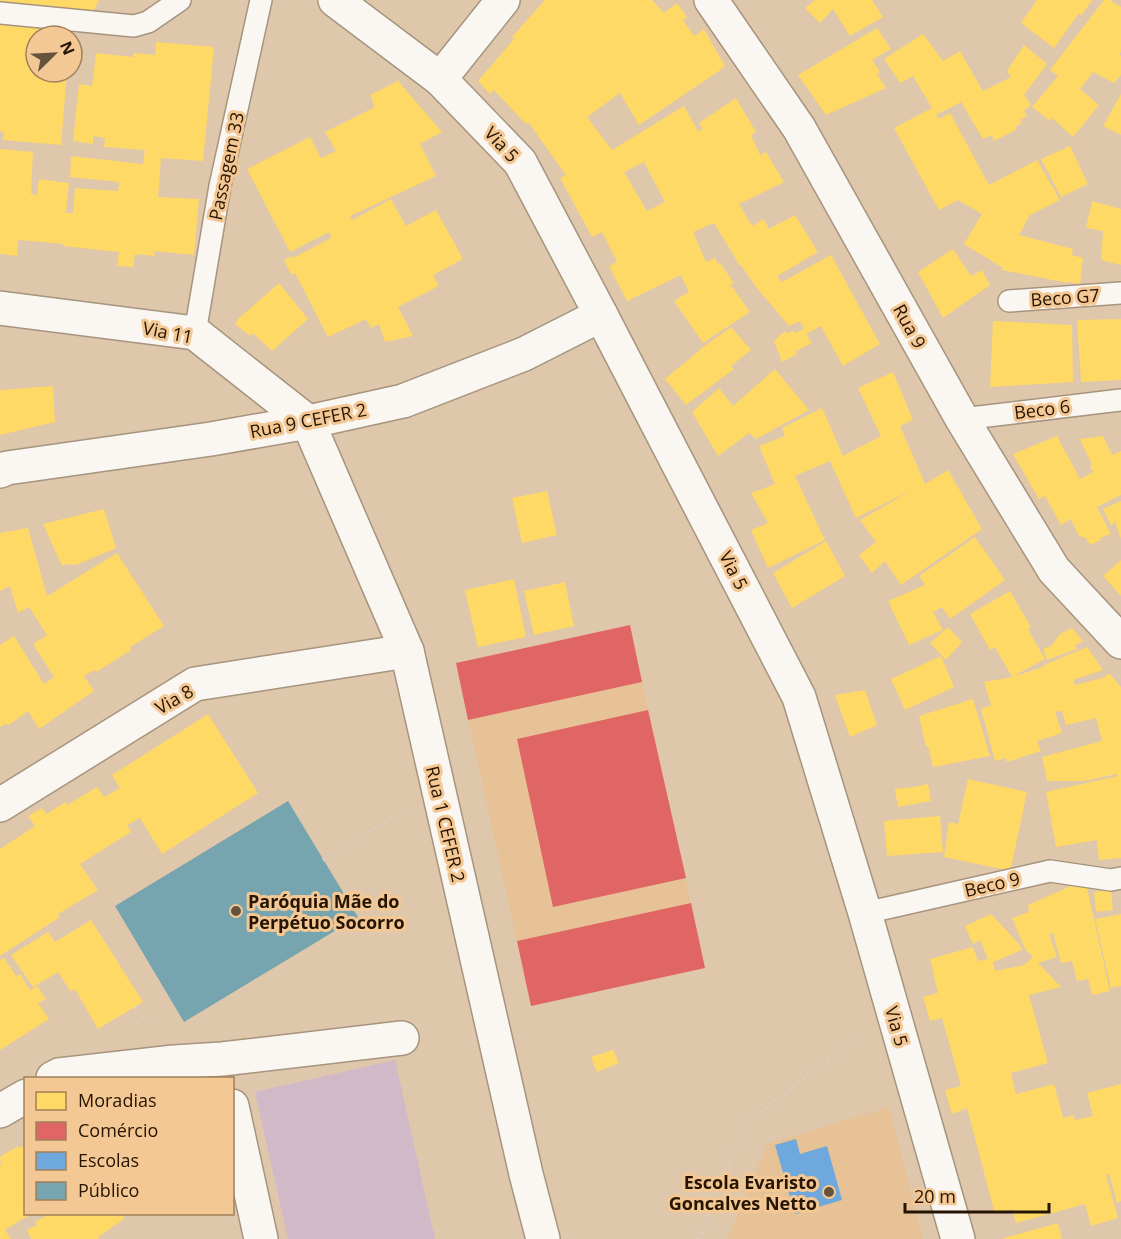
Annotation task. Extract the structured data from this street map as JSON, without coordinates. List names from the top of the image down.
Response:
{
  "streets": {
    "street": [
      "Via 5",
      "Rua 9",
      "Via 11",
      "Rua 9 CEFER 2",
      "Via 8",
      "Rua 1 CEFER 2"
    ],
    "lane": [
      "Passagem 33",
      "Beco G7",
      "Beco 6",
      "Beco 9"
    ]
  },
  "crossings": [
    ["Via 5", "Rua 9 CEFER 2"],
    ["Via 5", "Beco 9"],
    ["Passagem 33", "Via 11"],
    ["Rua 9", "Beco 6"],
    ["Via 11", "Rua 9 CEFER 2"],
    ["Via 11", "Rua 1 CEFER 2"],
    ["Rua 9 CEFER 2", "Rua 1 CEFER 2"],
    ["Via 8", "Rua 1 CEFER 2"]
  ],
  "places": ["Paróquia Mãe do Perpétuo Socorro", "Escola Evaristo Goncalves Netto"],
  "legend": [
    "Moradias",
    "Comércio",
    "Escolas",
    "Público"
  ],
  "scale_bar": "20 m",
  "north": "top right"
}
